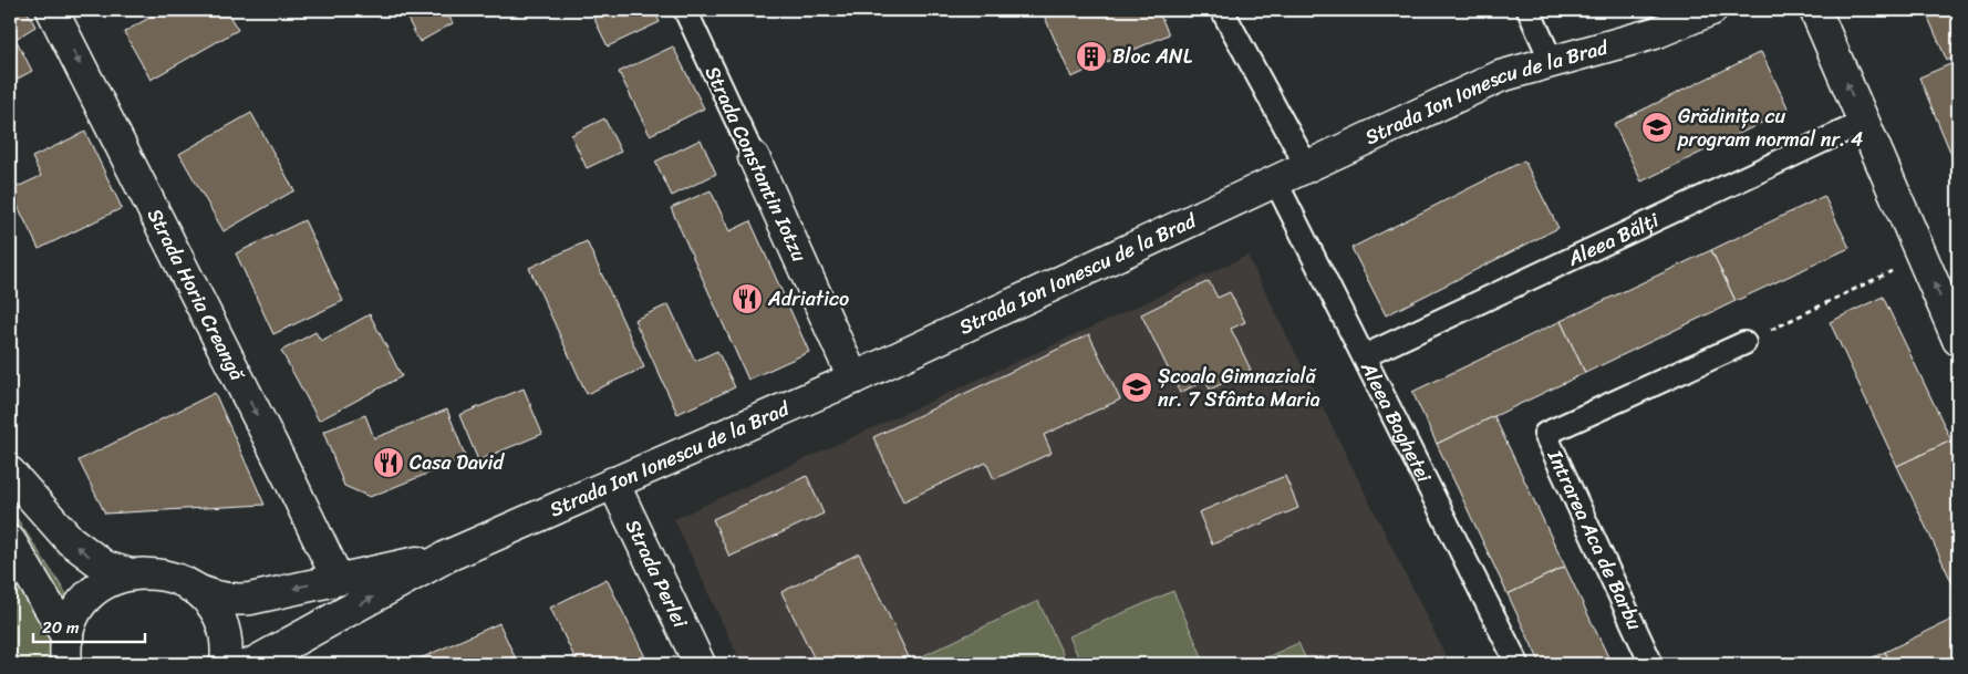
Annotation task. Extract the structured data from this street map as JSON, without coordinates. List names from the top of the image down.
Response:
{
  "streets": {
    "street": [
      "Strada Ion Ionescu de la Brad",
      "Strada Constantin Iotzu",
      "Strada Horia Creangă",
      "Strada Perlei"
    ],
    "lane": ["Aleea Bălți", "Aleea Baghetei", "Intrarea Aca de Barbu"]
  },
  "crossings": [
    ["Strada Ion Ionescu de la Brad", "Strada Constantin Iotzu"],
    ["Strada Ion Ionescu de la Brad", "Strada Horia Creangă"],
    ["Strada Ion Ionescu de la Brad", "Aleea Baghetei"],
    ["Strada Ion Ionescu de la Brad", "Strada Perlei"],
    ["Aleea Bălți", "Aleea Baghetei"]
  ],
  "places": {
    "building": ["Bloc ANL"],
    "school or university": ["Grădinița cu program normal nr. 4", "Școala Gimnazială nr. 7 Sfânta Maria"],
    "restaurant": ["Adriatico", "Casa David"]
  },
  "scale_bar": "20 m"
}
